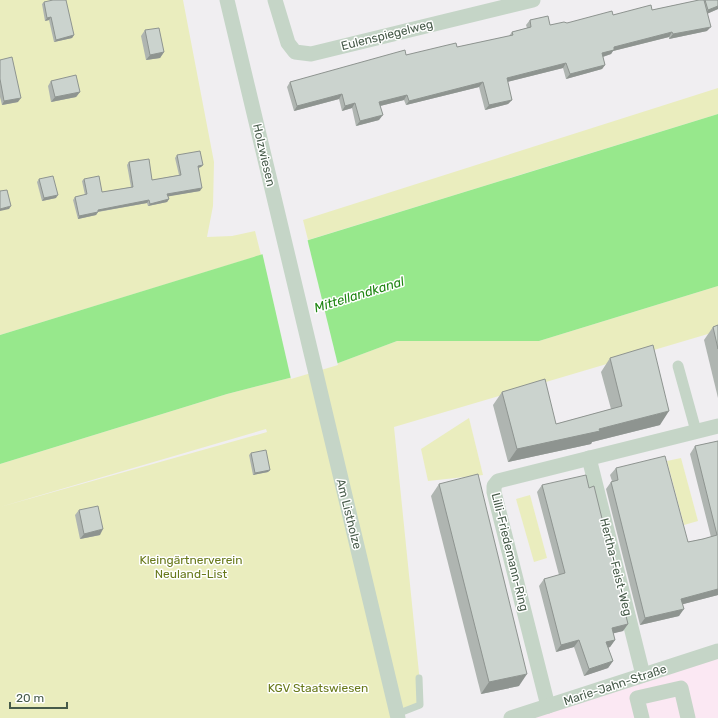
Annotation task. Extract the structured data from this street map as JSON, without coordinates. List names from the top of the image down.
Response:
{
  "streets": {
    "street": [
      "Eulenspiegelweg",
      "Holzwiesen",
      "Am Listholze",
      "Lilli-Friedemann-Ring",
      "Hertha-Feist-Weg",
      "Marie-Jahn-Straße"
    ]
  },
  "crossings": [
    ["Holzwiesen", "Am Listholze"],
    ["Lilli-Friedemann-Ring", "Hertha-Feist-Weg"],
    ["Lilli-Friedemann-Ring", "Marie-Jahn-Straße"],
    ["Hertha-Feist-Weg", "Marie-Jahn-Straße"]
  ],
  "water": ["Mittellandkanal"],
  "parks": ["Kleingärtnerverein Neuland-List", "KGV Staatswiesen"],
  "scale_bar": "20 m"
}
